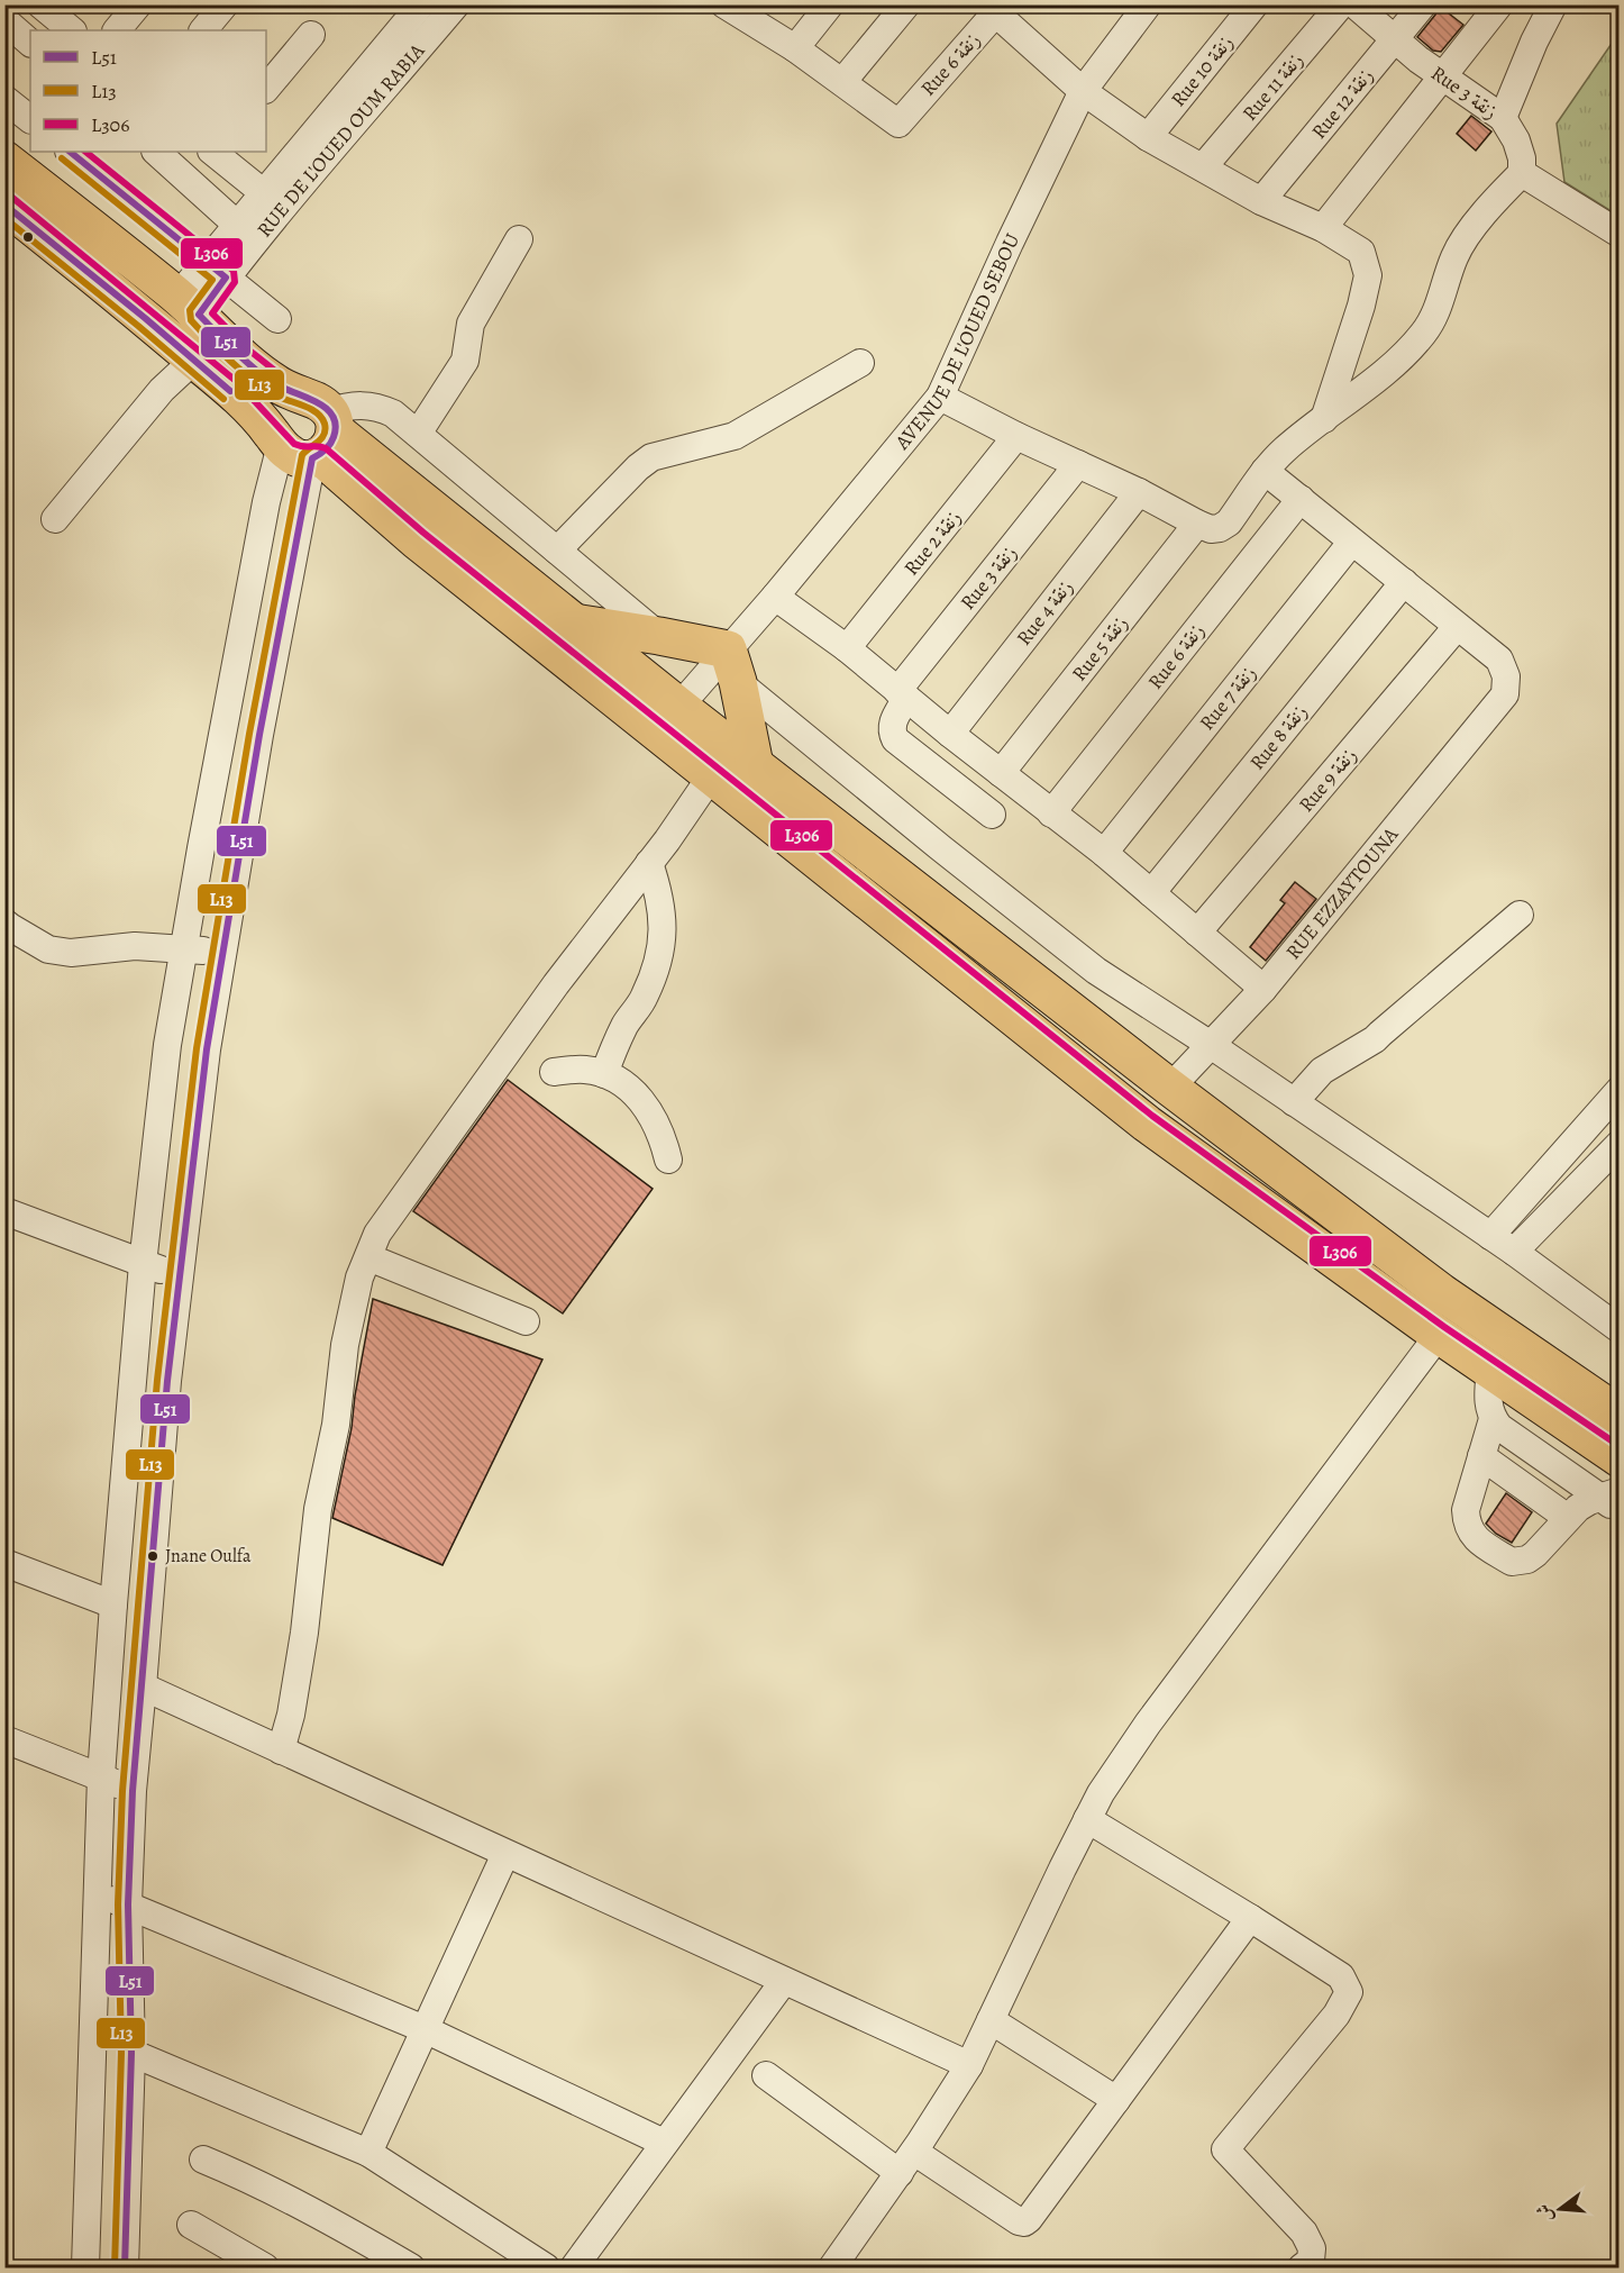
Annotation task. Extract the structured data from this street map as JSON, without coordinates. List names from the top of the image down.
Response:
{
  "streets": {
    "street": [
      "Rue 6 زنقة",
      "Rue 10 زنقة",
      "Rue 11 زنقة",
      "Rue 3 زنقة",
      "Rue 12 زنقة",
      "RUE DE L'OUED OUM RABIA",
      "AVENUE DE L'OUED SEBOU",
      "Rue 2 زنقة",
      "Rue 4 زنقة",
      "Rue 5 زنقة",
      "Rue 7 زنقة",
      "Rue 8 زنقة",
      "Rue 9 زنقة",
      "RUE EZZAYTOUNA"
    ]
  },
  "crossings": [
    ["Rue 3 زنقة", "Rue 12 زنقة"],
    ["Rue 9 زنقة", "RUE EZZAYTOUNA"]
  ],
  "places": ["Jnane Oulfa"],
  "lines": ["transit line L51", "transit line L306", "transit line L13"],
  "legend": ["L51", "L13", "L306"],
  "north": "left"
}
